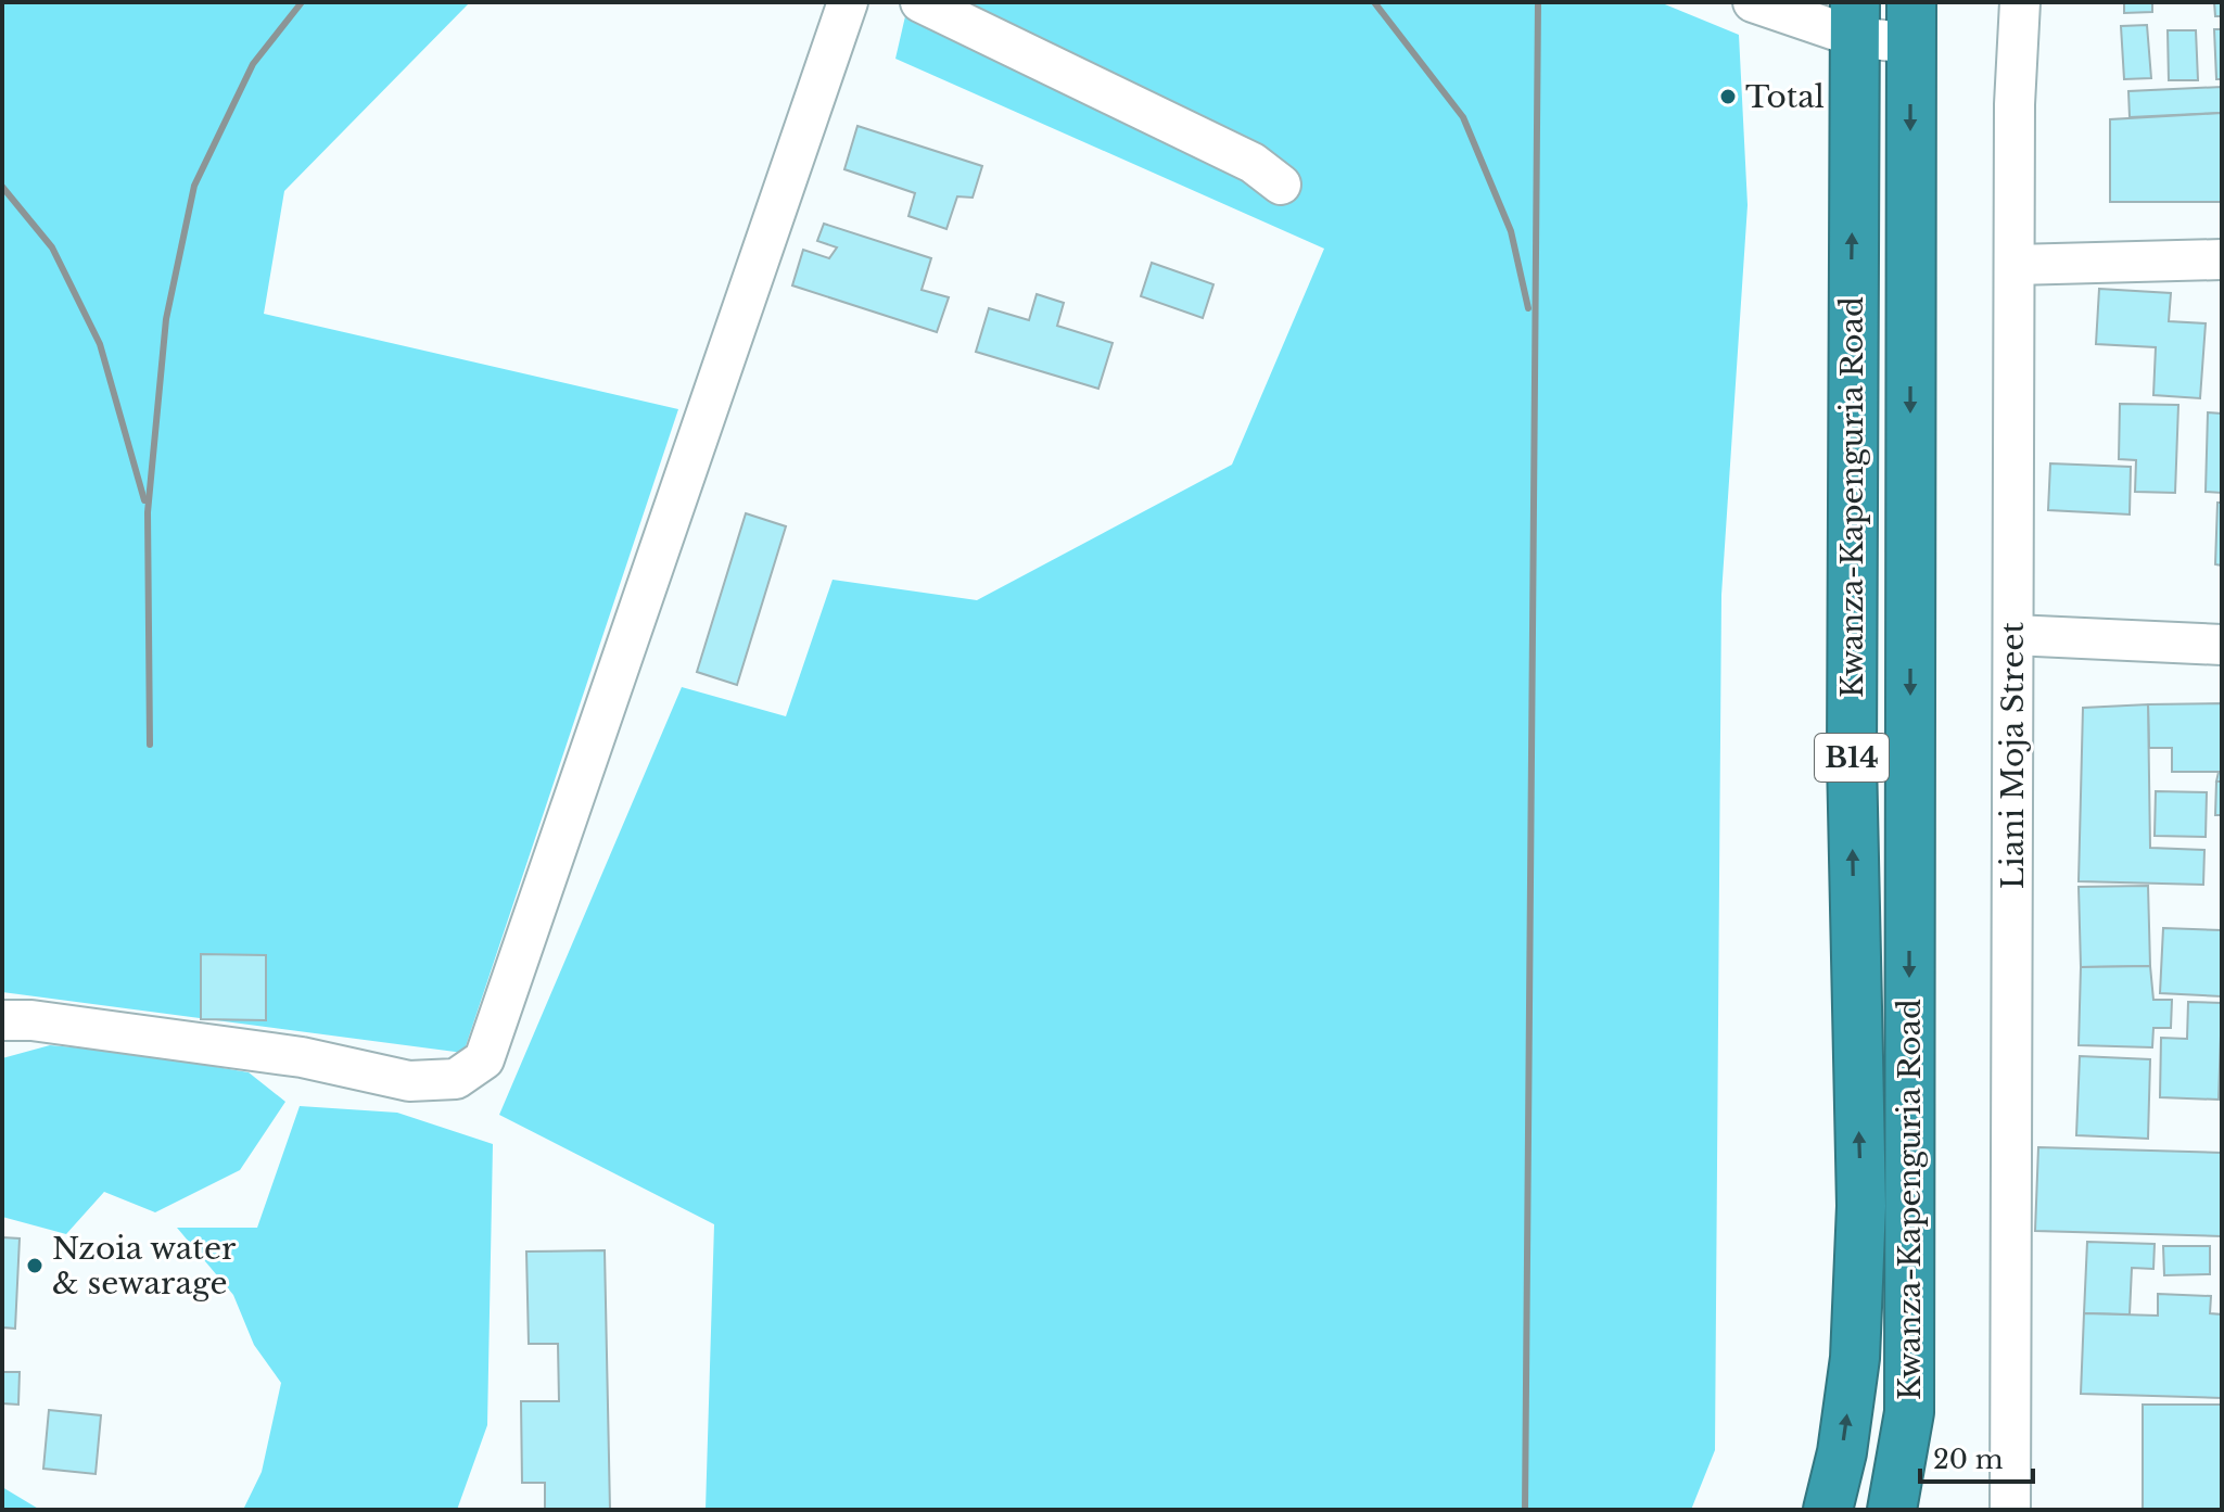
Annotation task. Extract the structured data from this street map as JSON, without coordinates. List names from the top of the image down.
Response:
{
  "streets": {
    "highway": ["Kwanza-Kapenguria Road", "B14"],
    "street": ["Liani Moja Street"]
  },
  "places": ["Total", "Nzoia water & sewarage"],
  "scale_bar": "20 m"
}
